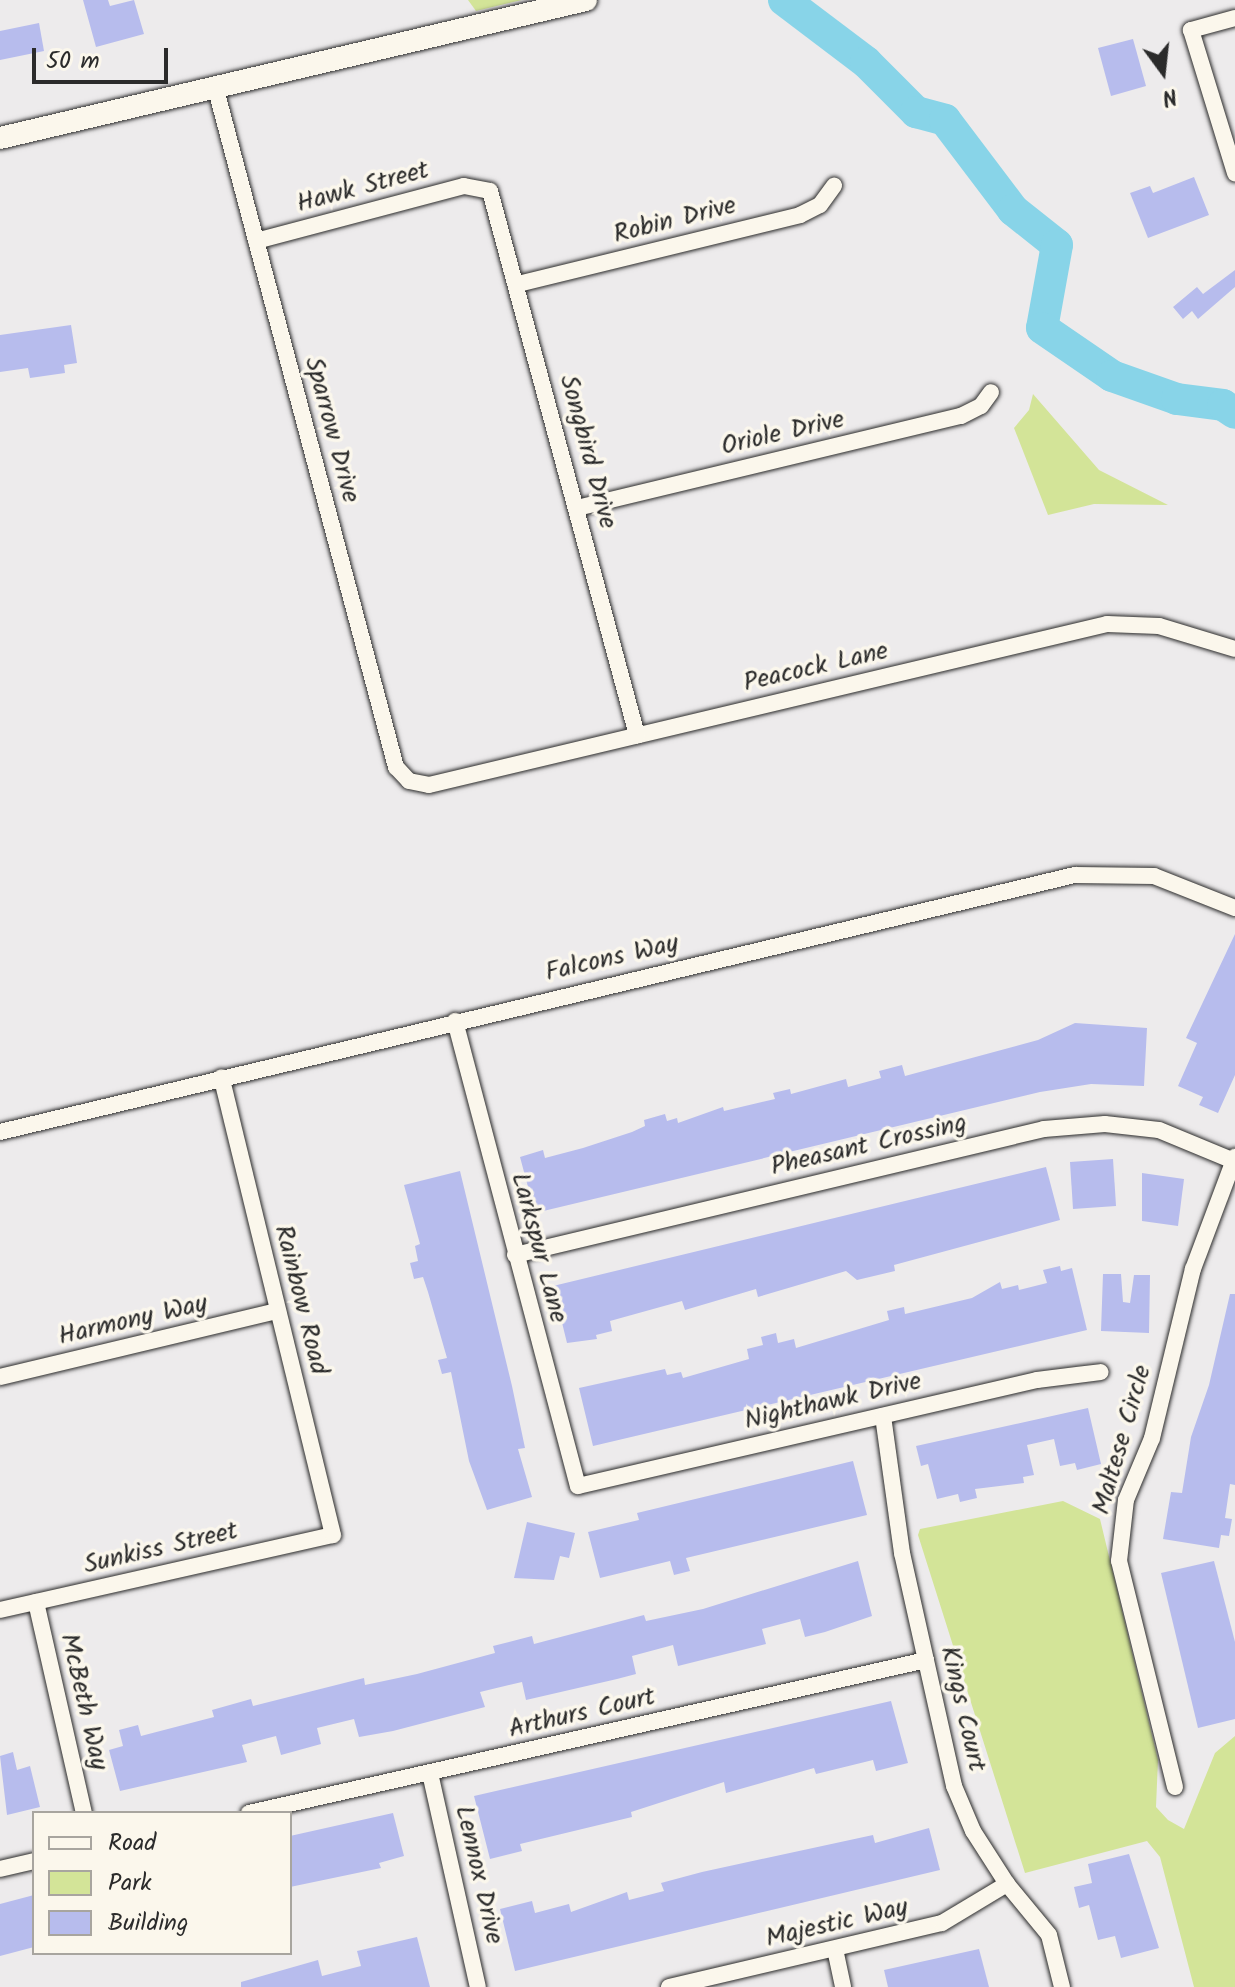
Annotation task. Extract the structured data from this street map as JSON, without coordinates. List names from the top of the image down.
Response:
{
  "streets": {
    "street": [
      "Hawk Street",
      "Robin Drive",
      "Sparrow Drive",
      "Oriole Drive",
      "Songbird Drive",
      "Peacock Lane",
      "Falcons Way",
      "Pheasant Crossing",
      "Larkspur Lane",
      "Rainbow Road",
      "Harmony Way",
      "Nighthawk Drive",
      "Maltese Circle",
      "Sunkiss Street",
      "McBeth Way",
      "Kings Court",
      "Arthurs Court",
      "Lennox Drive",
      "Majestic Way"
    ]
  },
  "crossings": [
    ["Hawk Street", "Sparrow Drive"],
    ["Hawk Street", "Songbird Drive"],
    ["Robin Drive", "Songbird Drive"],
    ["Sparrow Drive", "Peacock Lane"],
    ["Oriole Drive", "Songbird Drive"],
    ["Songbird Drive", "Peacock Lane"],
    ["Falcons Way", "Larkspur Lane"],
    ["Falcons Way", "Rainbow Road"],
    ["Pheasant Crossing", "Larkspur Lane"],
    ["Pheasant Crossing", "Maltese Circle"],
    ["Larkspur Lane", "Nighthawk Drive"],
    ["Rainbow Road", "Harmony Way"],
    ["Rainbow Road", "Sunkiss Street"],
    ["Nighthawk Drive", "Kings Court"],
    ["Sunkiss Street", "McBeth Way"],
    ["Kings Court", "Arthurs Court"],
    ["Kings Court", "Majestic Way"],
    ["Arthurs Court", "Lennox Drive"]
  ],
  "legend": ["Road", "Park", "Building"],
  "scale_bar": "50 m",
  "north": "bottom"
}
